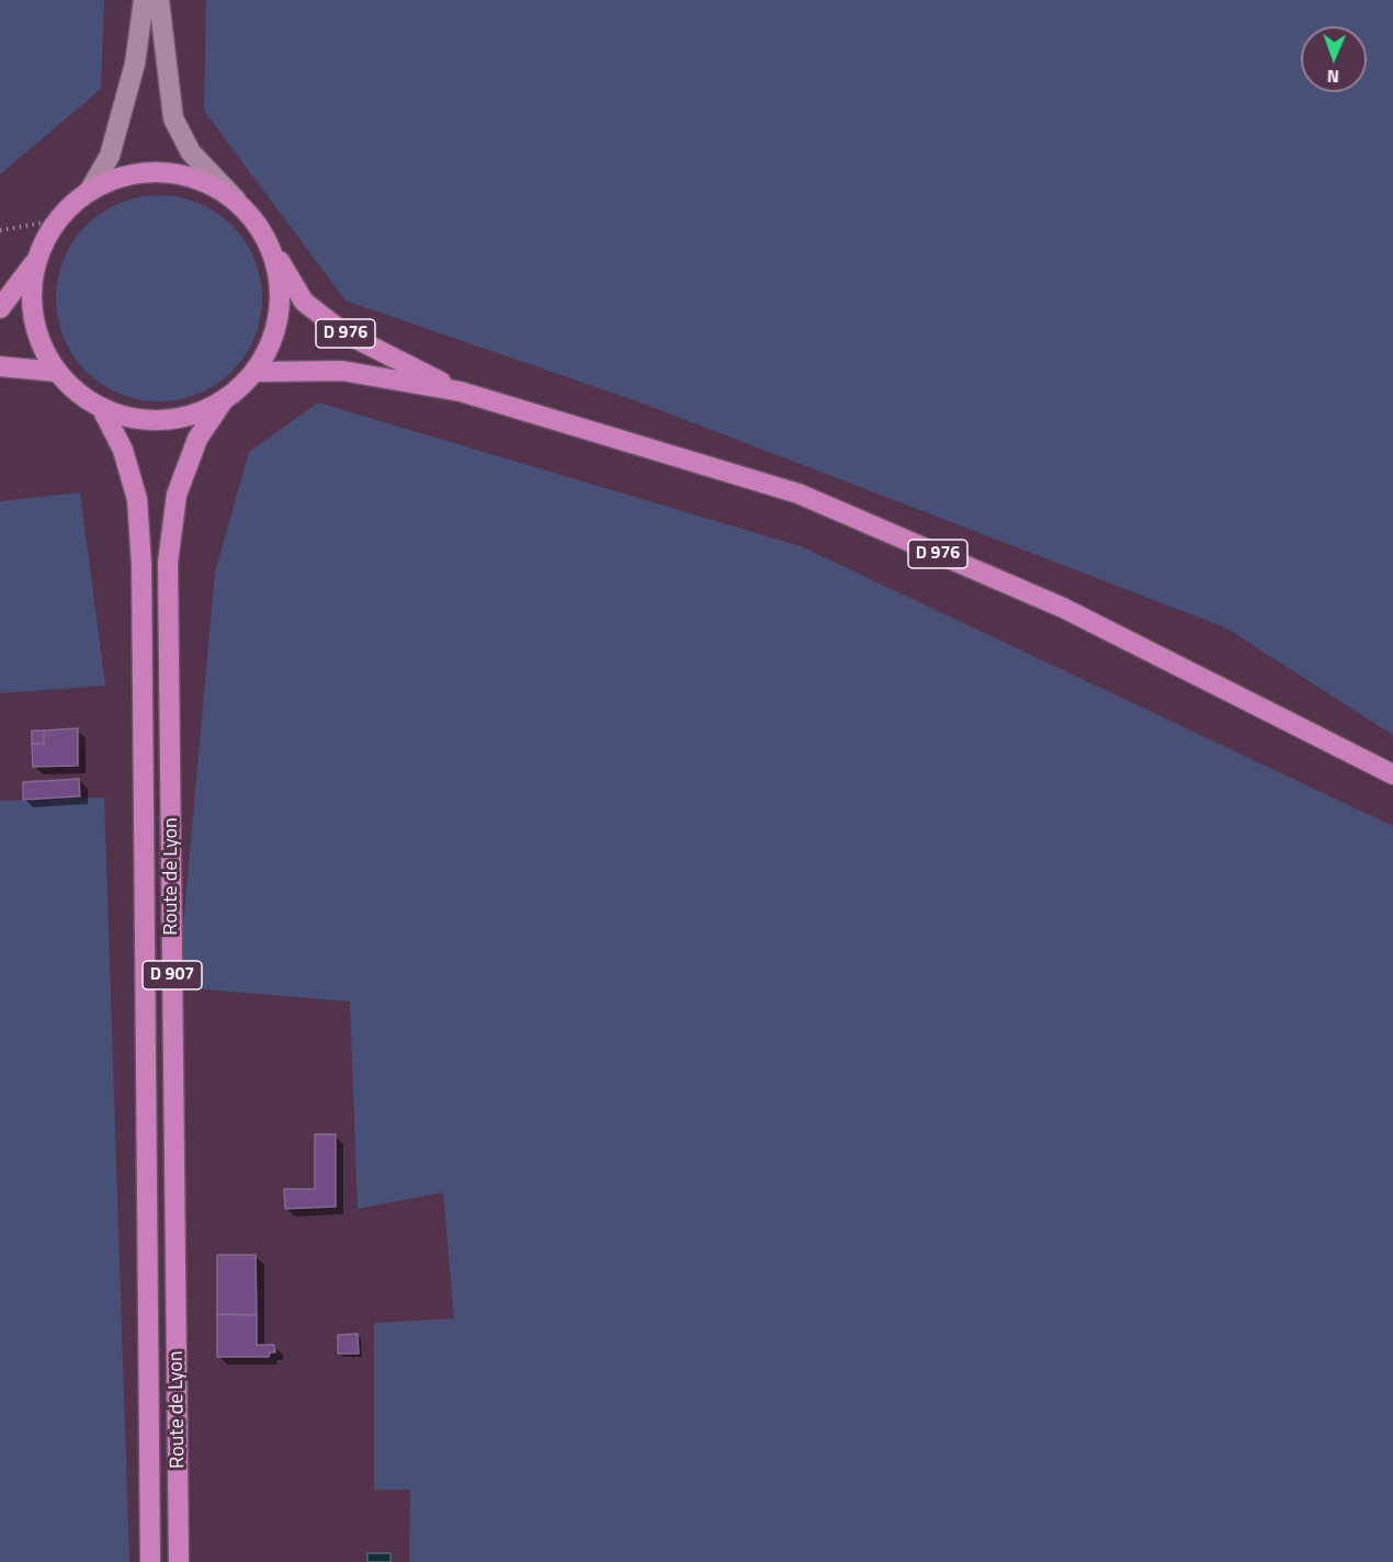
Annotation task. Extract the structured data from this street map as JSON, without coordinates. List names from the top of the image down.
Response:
{
  "streets": {
    "main road": ["D 976", "Route de Lyon", "D 907"]
  },
  "north": "bottom"
}
